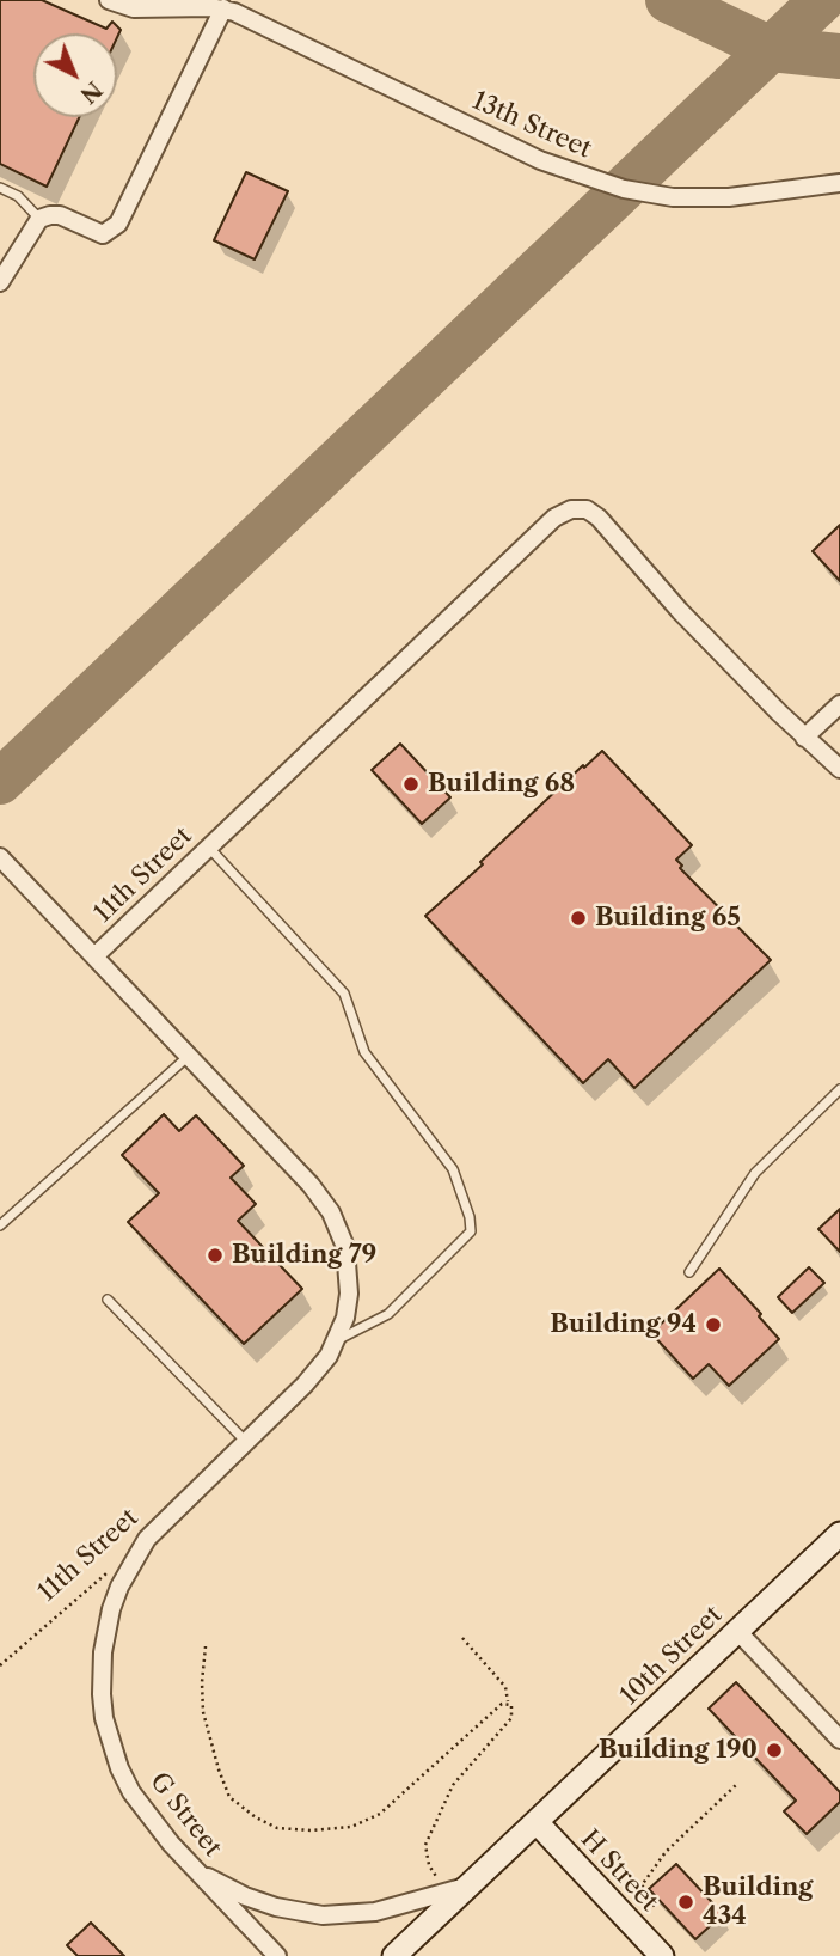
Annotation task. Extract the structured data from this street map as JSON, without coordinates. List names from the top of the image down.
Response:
{
  "streets": {
    "street": [
      "13th Street",
      "11th Street",
      "10th Street",
      "G Street",
      "H Street"
    ]
  },
  "crossings": [
    ["11th Street", "G Street"],
    ["10th Street", "H Street"]
  ],
  "places": [
    "Building 68",
    "Building 65",
    "Building 79",
    "Building 94",
    "Building 190",
    "Building 434"
  ],
  "north": "bottom right"
}
